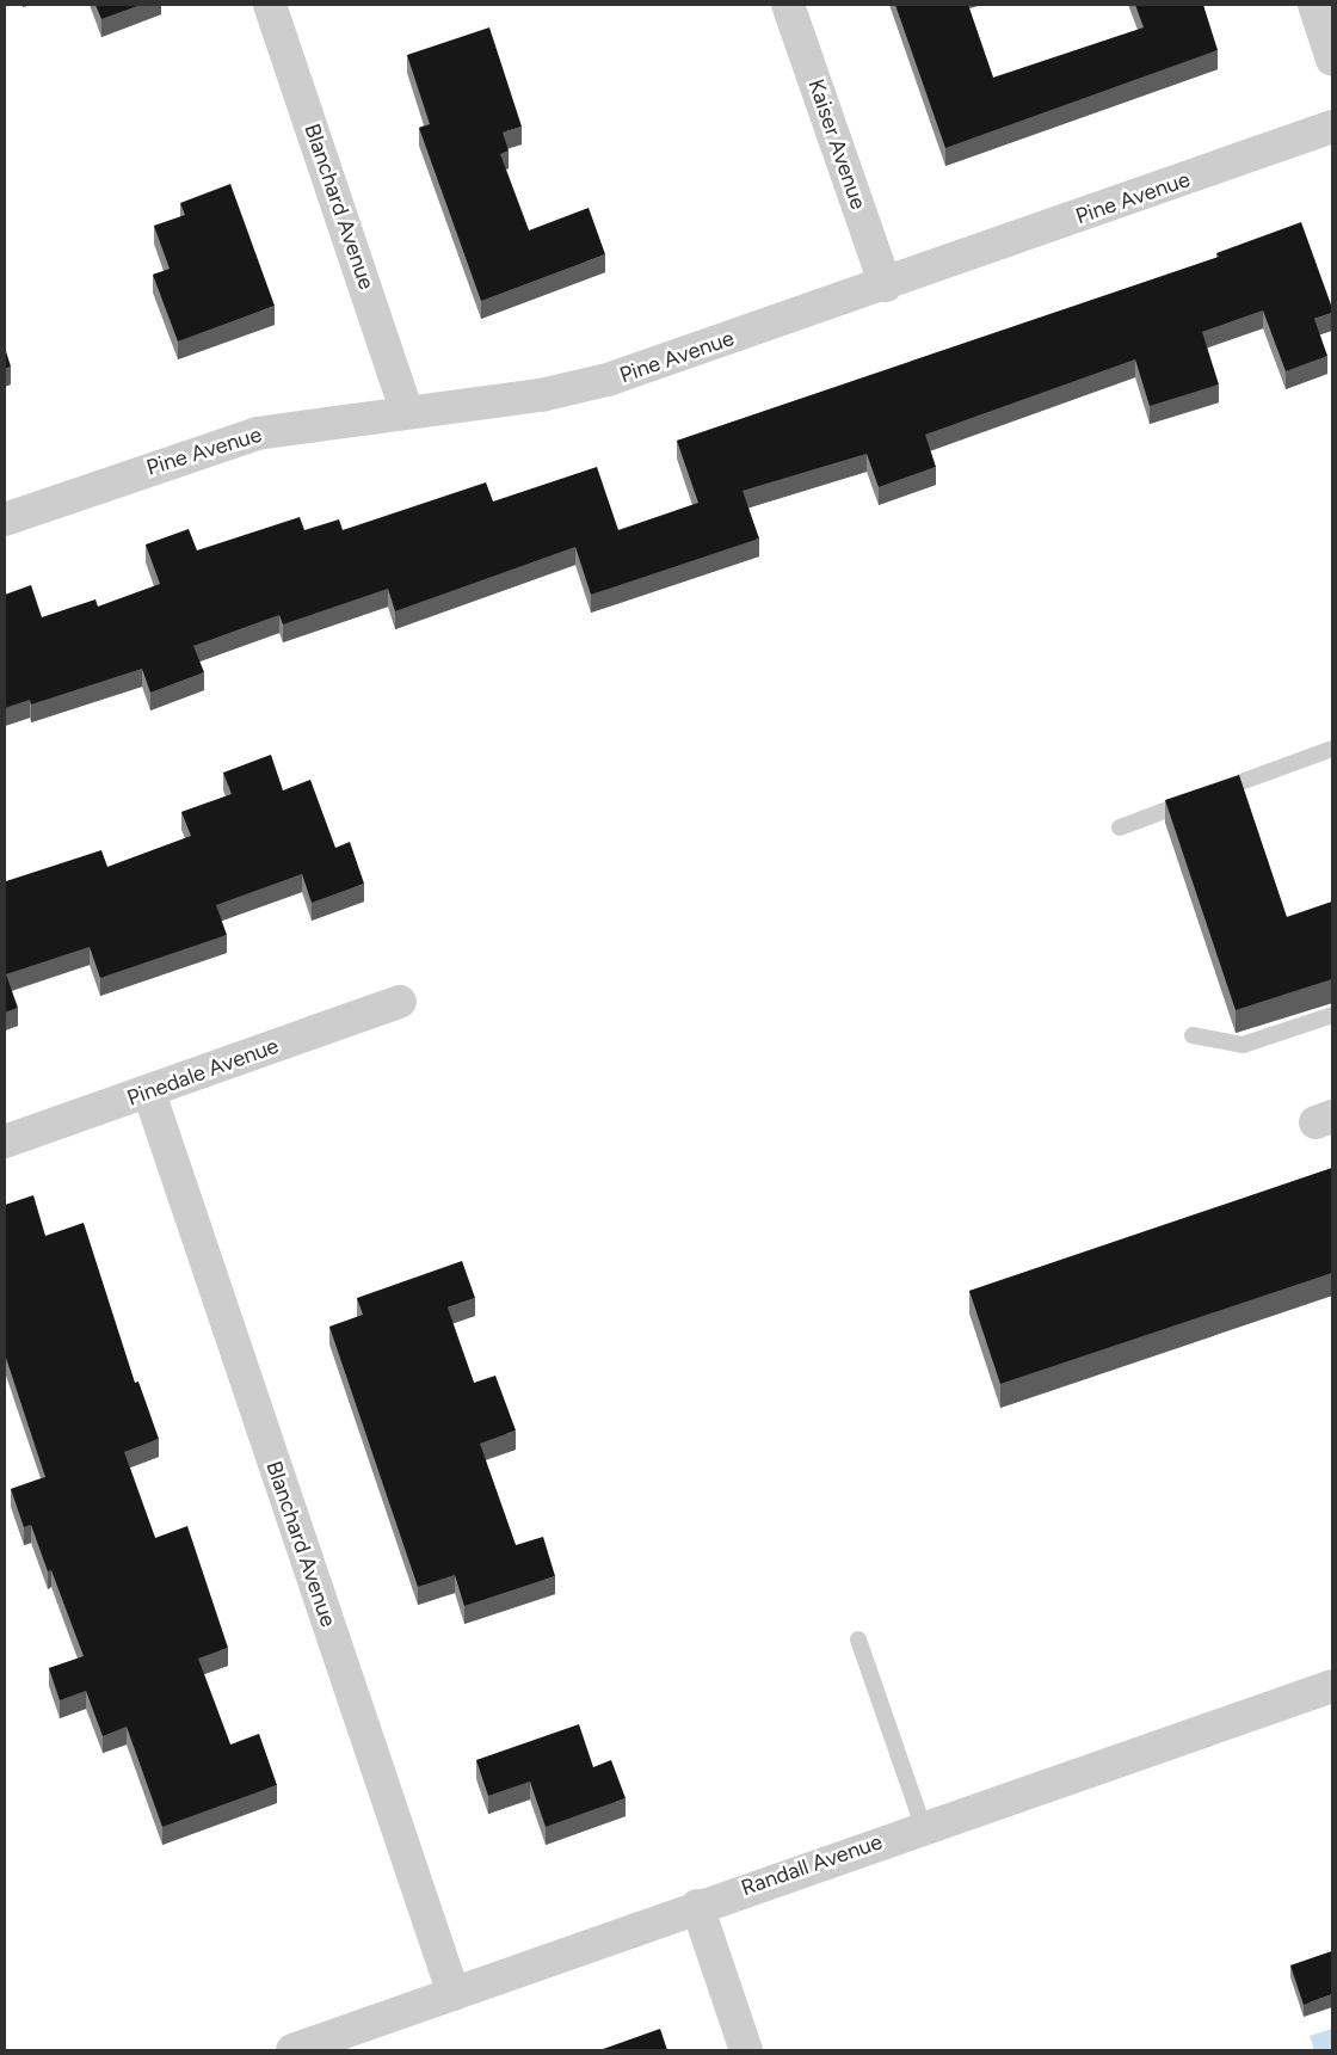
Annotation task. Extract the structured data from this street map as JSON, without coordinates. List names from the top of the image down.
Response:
{
  "streets": {
    "street": [
      "Kaiser Avenue",
      "Pine Avenue",
      "Blanchard Avenue",
      "Pinedale Avenue",
      "Randall Avenue"
    ]
  },
  "crossings": [
    ["Kaiser Avenue", "Pine Avenue"],
    ["Pine Avenue", "Blanchard Avenue"],
    ["Blanchard Avenue", "Pinedale Avenue"],
    ["Blanchard Avenue", "Randall Avenue"]
  ]
}
